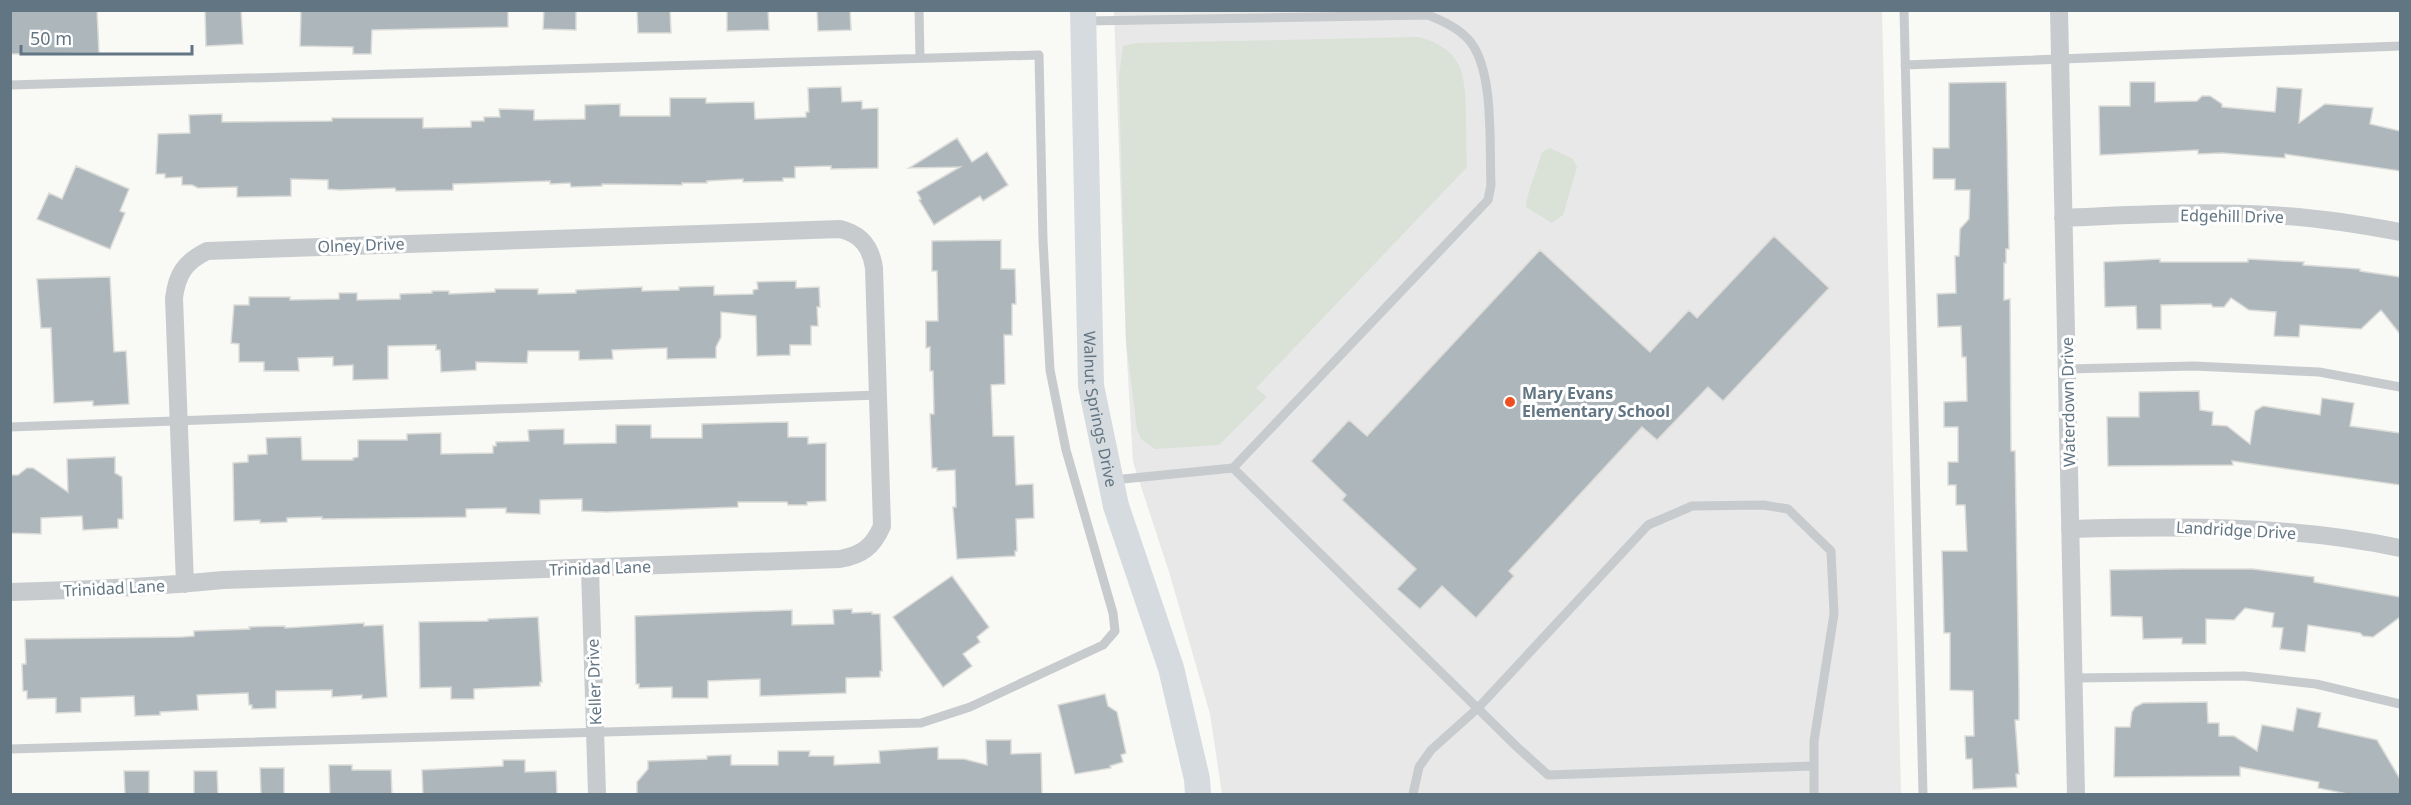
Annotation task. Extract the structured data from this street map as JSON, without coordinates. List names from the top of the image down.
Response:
{
  "streets": {
    "street": [
      "Edgehill Drive",
      "Olney Drive",
      "Waterdown Drive",
      "Walnut Springs Drive",
      "Landridge Drive",
      "Trinidad Lane",
      "Keller Drive"
    ]
  },
  "crossings": [
    ["Edgehill Drive", "Waterdown Drive"],
    ["Olney Drive", "Trinidad Lane"],
    ["Waterdown Drive", "Landridge Drive"],
    ["Trinidad Lane", "Keller Drive"]
  ],
  "places": ["Mary Evans Elementary School"],
  "scale_bar": "50 m"
}
